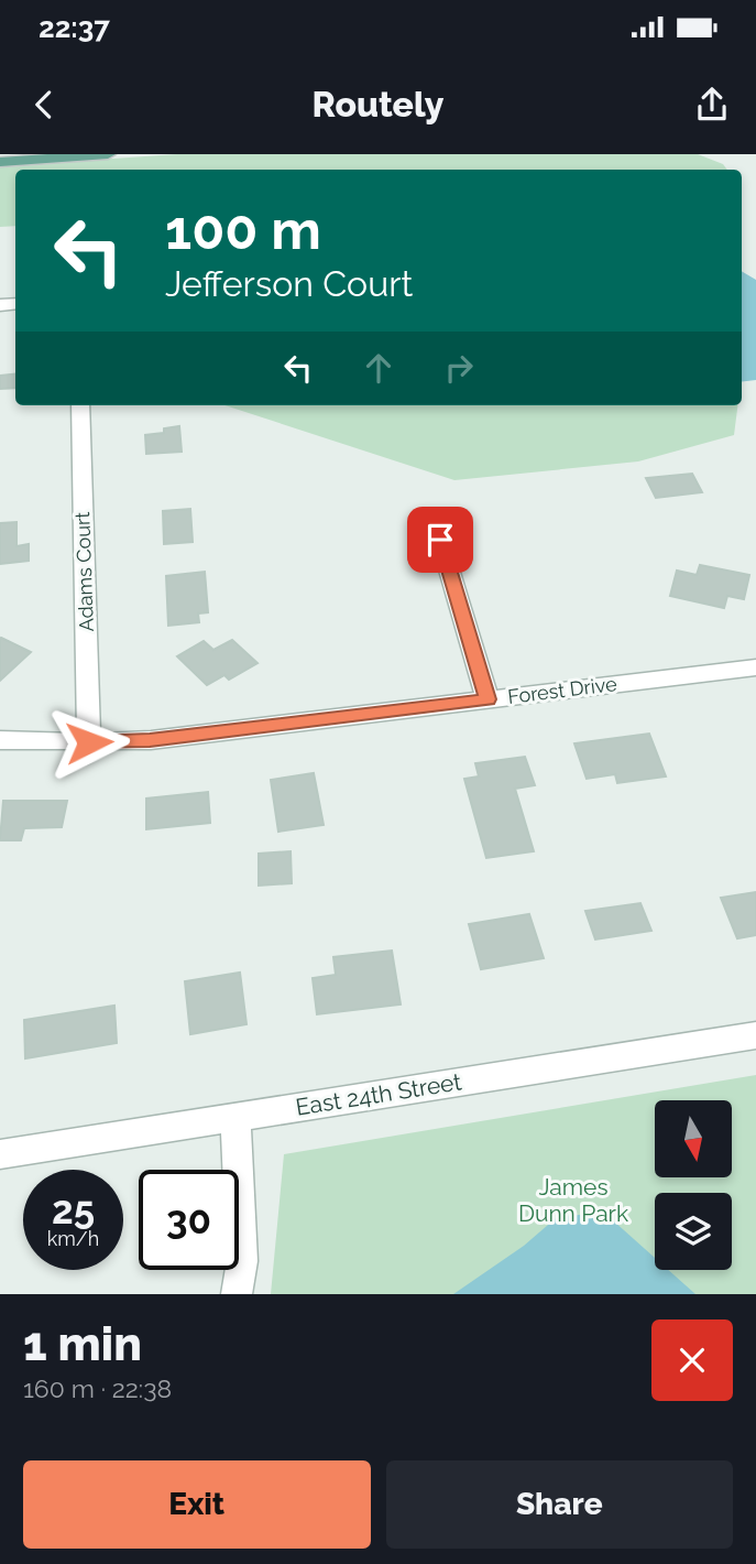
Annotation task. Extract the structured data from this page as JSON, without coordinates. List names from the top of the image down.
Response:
{
  "streets": {
    "street": ["Adams Court", "Forest Drive", "East 24th Street"]
  },
  "crossings": [
    ["Adams Court", "Forest Drive"]
  ],
  "parks": ["James Dunn Park"],
  "north": "bottom",
  "page": {
    "status": "22:37",
    "header": "Routely",
    "turn": ["100 m", "Jefferson Court"],
    "speed": "25 km/h",
    "limit": "30",
    "heading": ["1 min", "160 m · 22:38"],
    "buttons": ["Exit", "Share"]
  }
}
